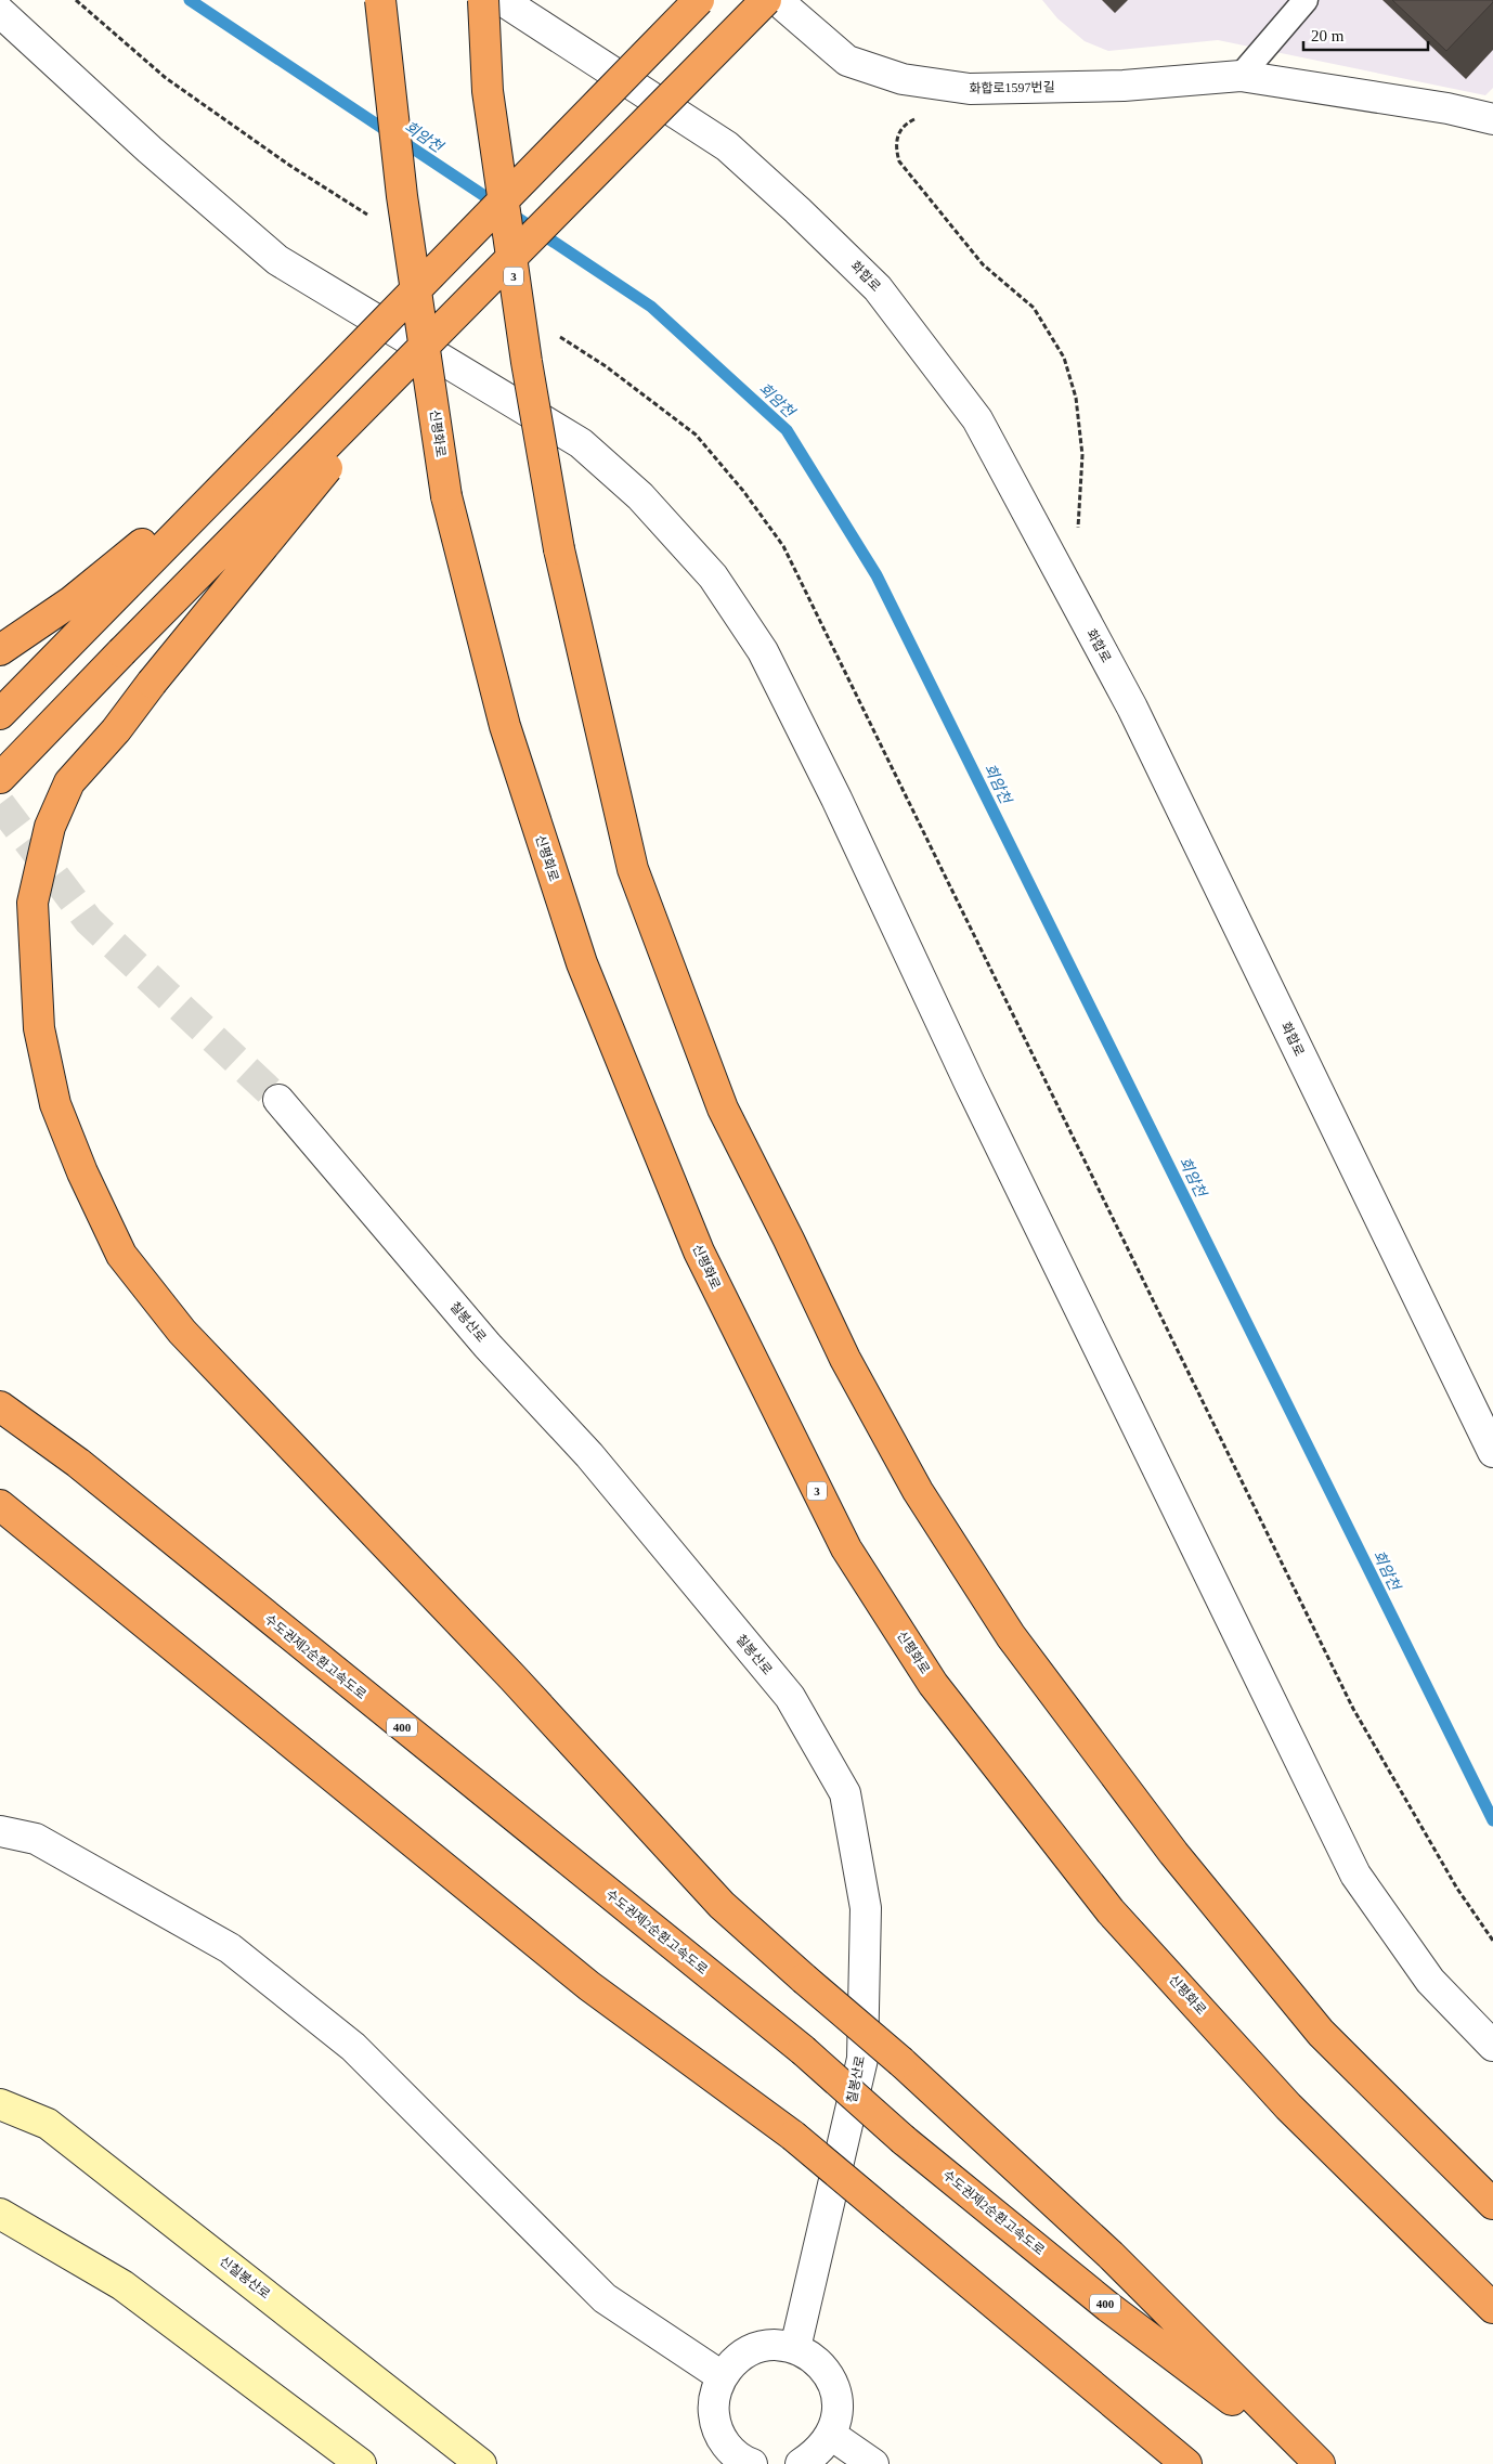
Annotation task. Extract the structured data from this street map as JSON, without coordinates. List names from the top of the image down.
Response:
{
  "streets": {
    "highway": [
      "3",
      "신평화로",
      "수도권제2순환고속도로",
      "400"
    ],
    "street": [
      "화합로1597번길",
      "화합로",
      "칠봉산로",
      "신칠봉산로"
    ]
  },
  "water": ["회암천"],
  "scale_bar": "20 m"
}
